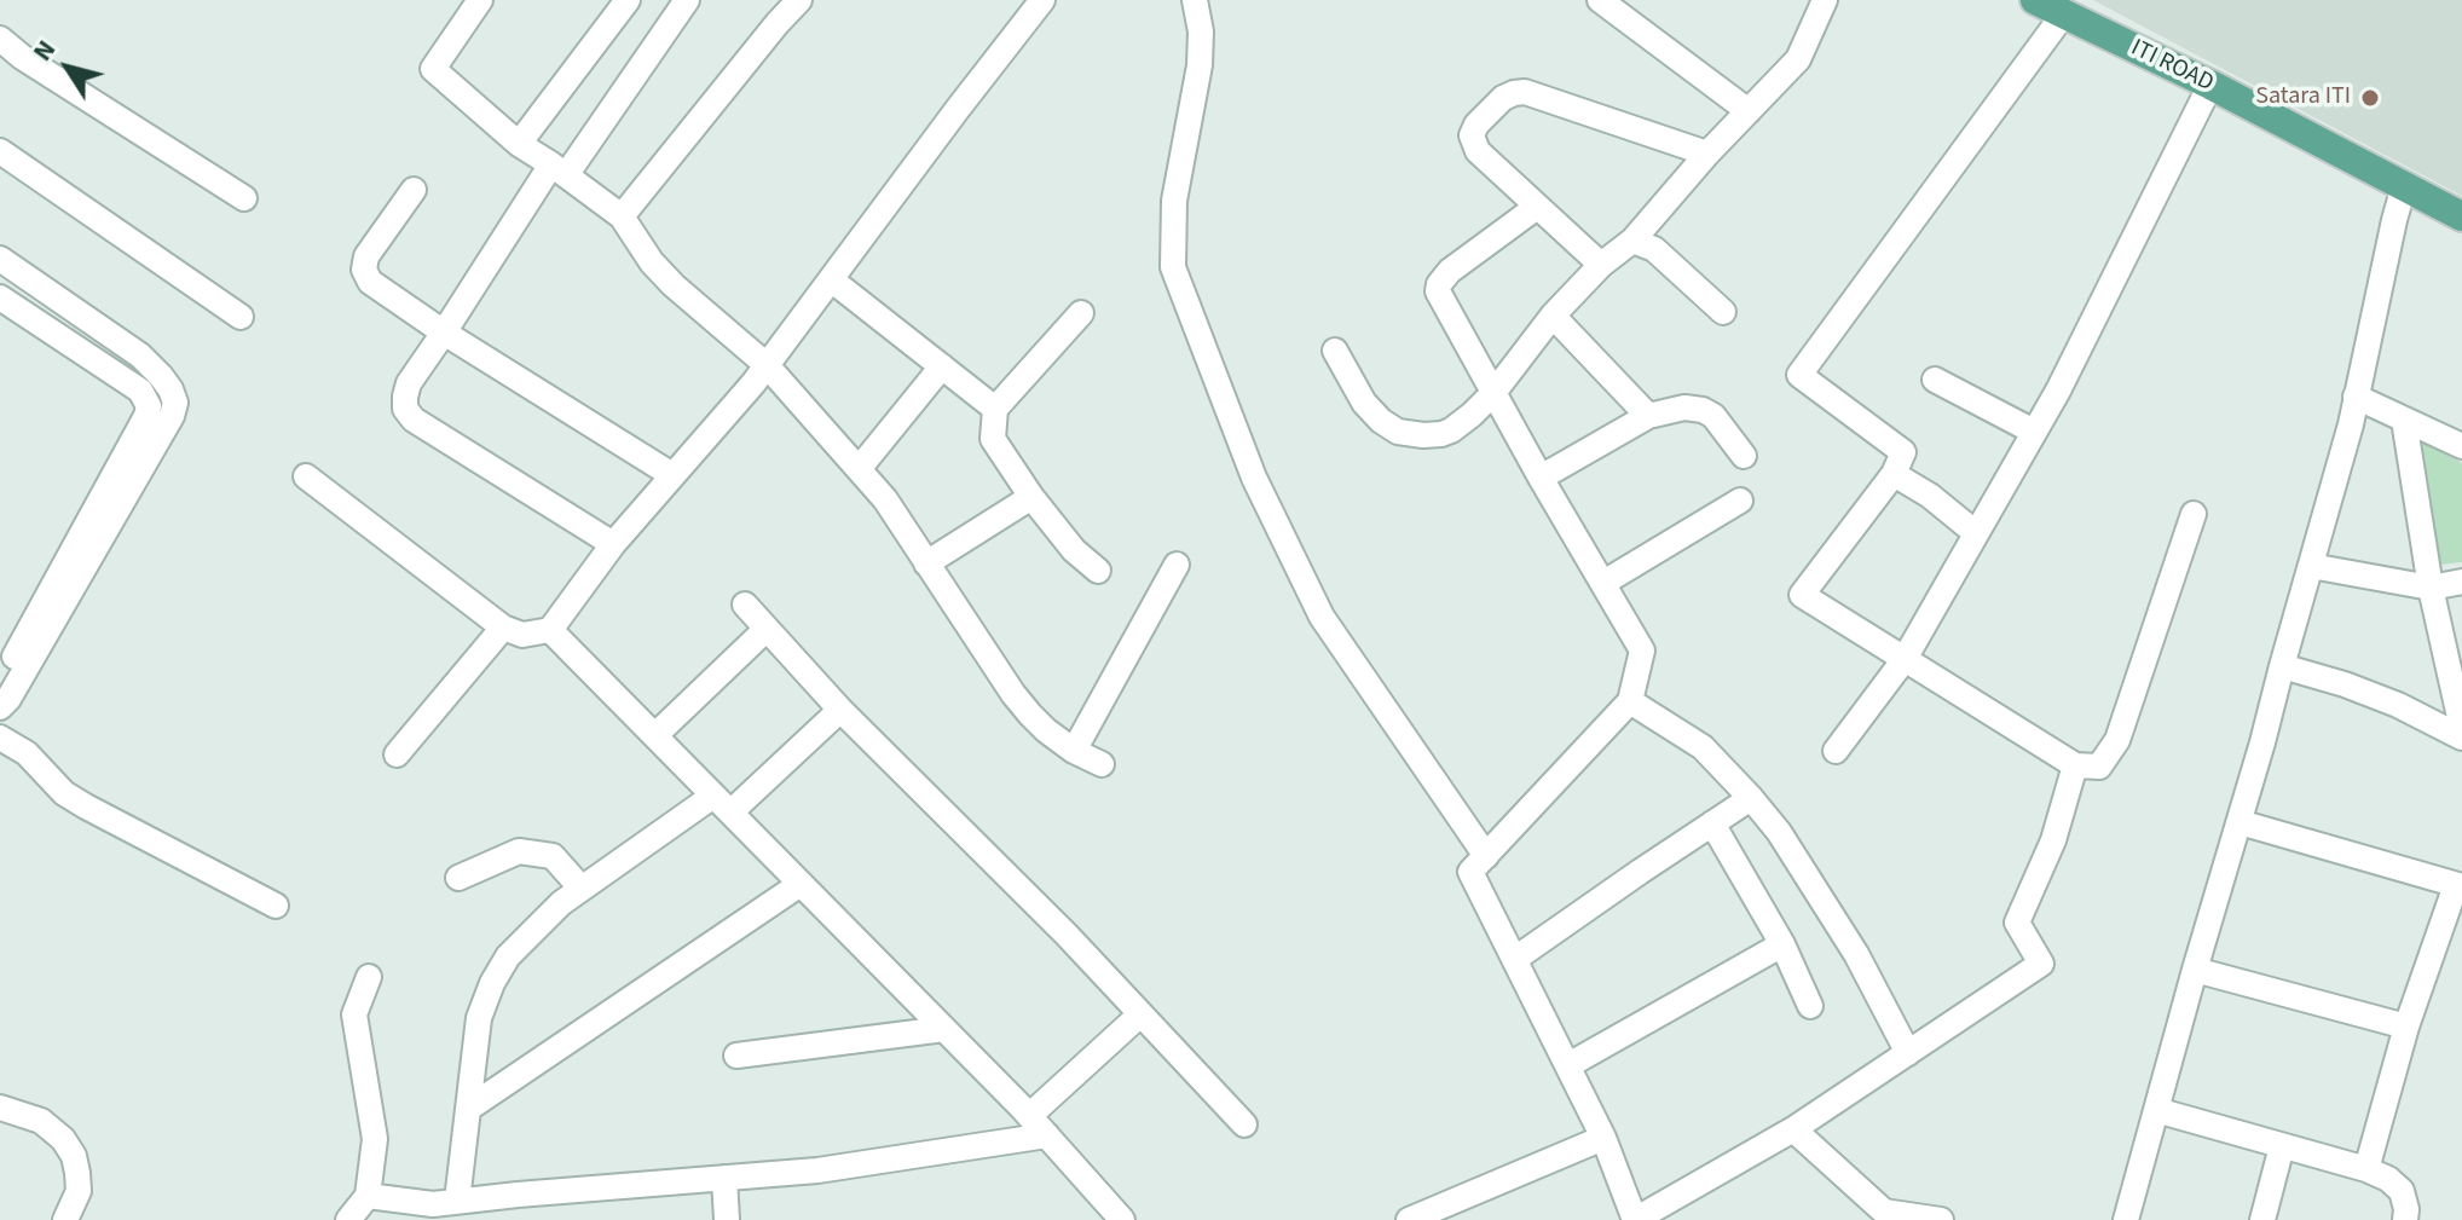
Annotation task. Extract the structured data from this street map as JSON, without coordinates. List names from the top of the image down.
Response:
{
  "streets": {
    "main road": ["ITI ROAD"]
  },
  "places": ["Satara ITI"],
  "north": "top left"
}
